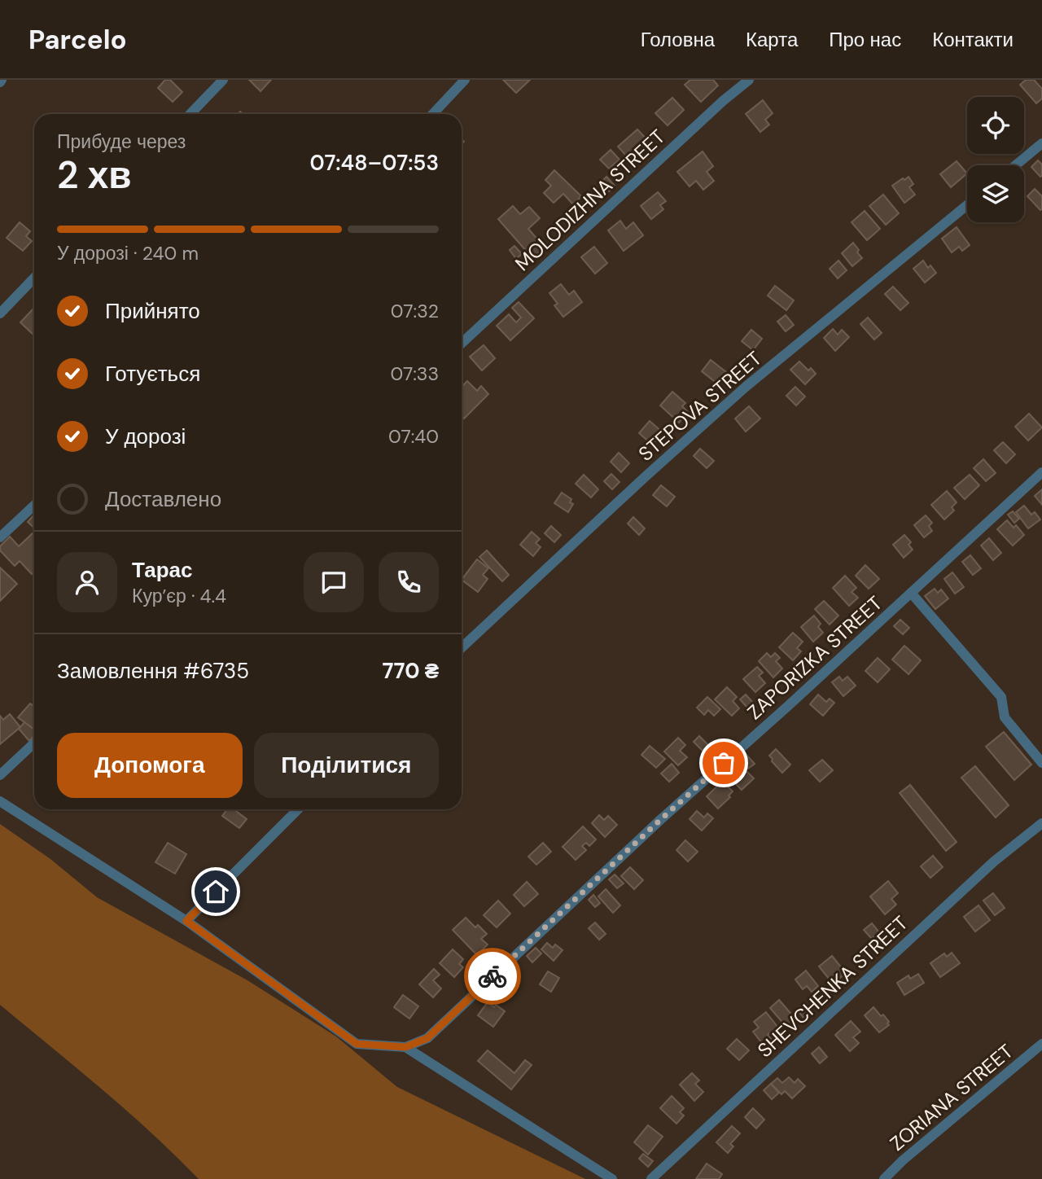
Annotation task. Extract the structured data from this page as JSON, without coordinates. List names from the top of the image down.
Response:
{
  "streets": {
    "street": [
      "MOLODIZHNA STREET",
      "STEPOVA STREET",
      "ZAPORIZKA STREET",
      "SHEVCHENKA STREET",
      "ZORIANA STREET"
    ]
  },
  "page": {
    "header": "Parcelo",
    "nav": [
      "Головна",
      "Карта",
      "Про нас",
      "Контакти"
    ],
    "heading": ["2 хв", "Прибуде через", "07:48–07:53"],
    "panel": [
      "Тарас",
      "Кур’єр · 4.4",
      "Замовлення #6735",
      "770 ₴"
    ],
    "bar": "У дорозі · 240 m",
    "list": [
      ["Прийнято", "07:32"],
      ["Готується", "07:33"],
      ["У дорозі", "07:40"],
      "Доставлено"
    ],
    "buttons": ["Допомога", "Поділитися"]
  }
}
